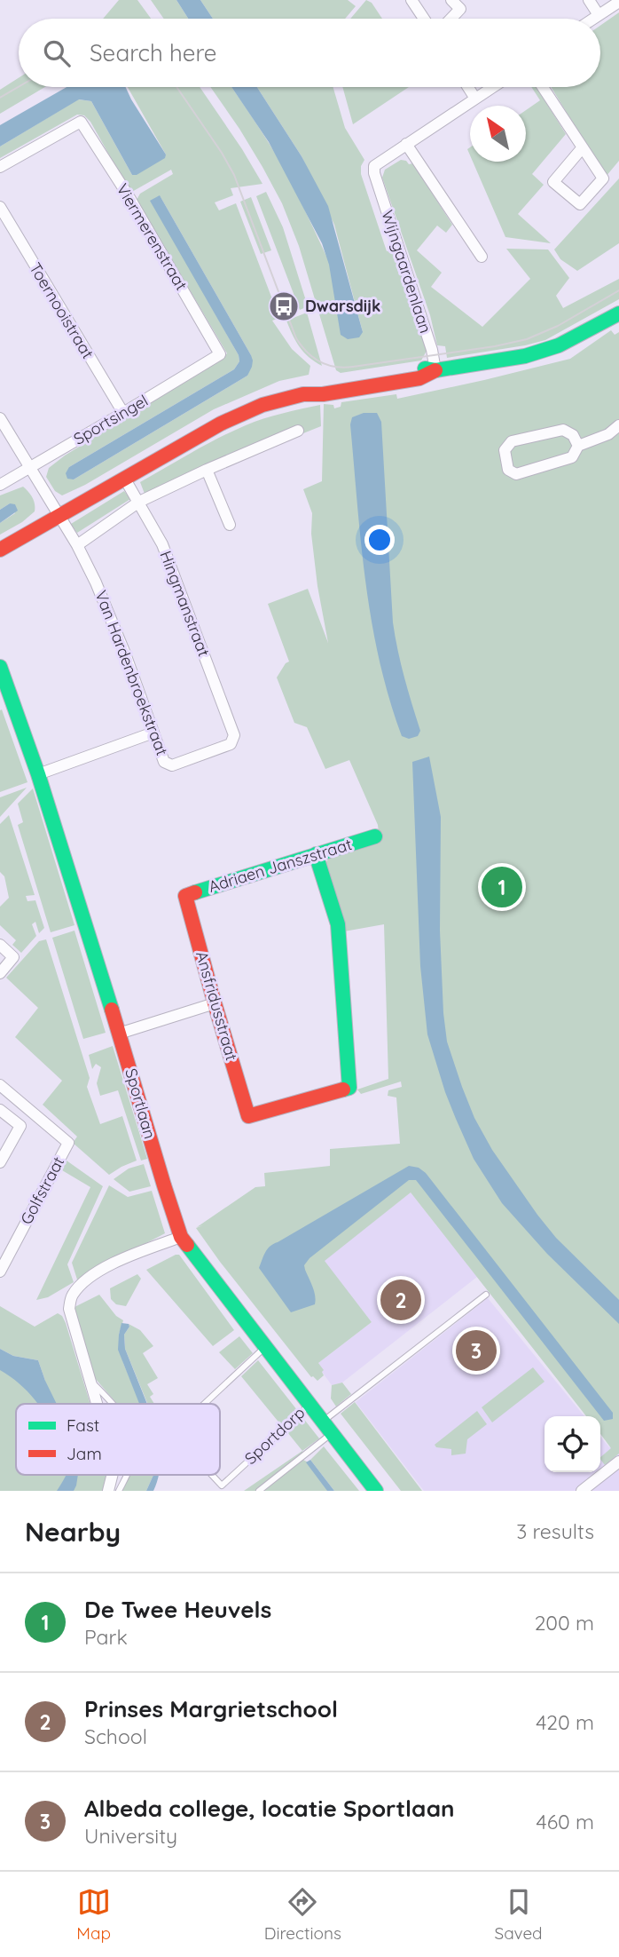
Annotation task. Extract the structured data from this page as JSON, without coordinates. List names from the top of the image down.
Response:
{
  "streets": {
    "street": [
      "Viermerenstraat",
      "Wijngaardenlaan",
      "Toernooistraat",
      "Sportsingel",
      "Hingmanstraat",
      "Van Hardenbroekstraat",
      "Adriaen Janszstraat",
      "Ansfridusstraat",
      "Sportlaan",
      "Golfstraat"
    ],
    "lane": ["Sportdorp"]
  },
  "crossings": [
    ["Viermerenstraat", "Sportsingel"],
    ["Toernooistraat", "Sportsingel"],
    ["Sportsingel", "Van Hardenbroekstraat"],
    ["Hingmanstraat", "Van Hardenbroekstraat"],
    ["Adriaen Janszstraat", "Ansfridusstraat"],
    ["Sportlaan", "Sportdorp"]
  ],
  "places": {
    "bus stop": ["Dwarsdijk"]
  },
  "legend": ["Fast", "Jam"],
  "north": "top left",
  "page": {
    "search": "Search here",
    "pins": ["1", "2", "3"],
    "heading": ["Nearby", "3 results"],
    "list": [
      {
        "mark": "1",
        "name": "De Twee Heuvels",
        "note": "Park",
        "value": "200 m"
      },
      {
        "mark": "2",
        "name": "Prinses Margrietschool",
        "note": "School",
        "value": "420 m"
      },
      {
        "mark": "3",
        "name": "Albeda college, locatie Sportlaan",
        "note": "University",
        "value": "460 m"
      }
    ],
    "nav": ["Map", "Directions", "Saved"]
  }
}
